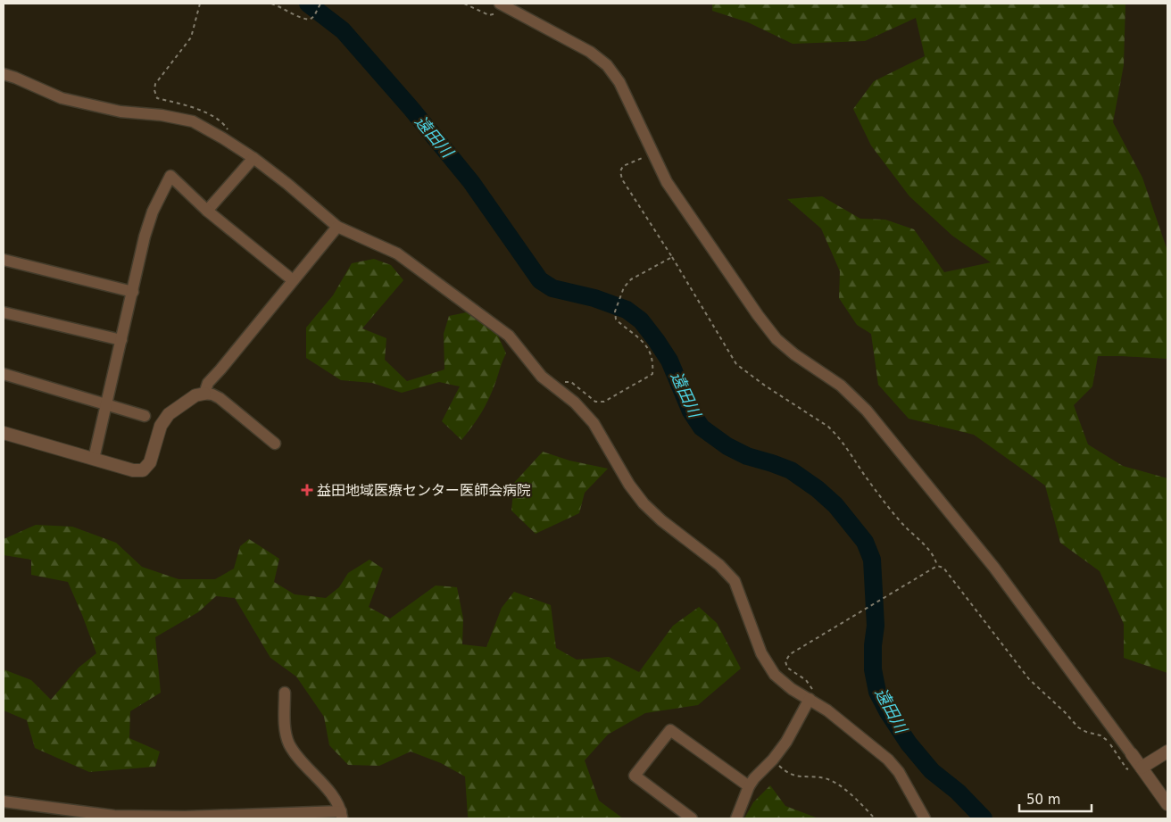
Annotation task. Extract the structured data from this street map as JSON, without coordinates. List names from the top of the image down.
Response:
{
  "water": ["遠田川"],
  "places": {
    "health": ["益田地域医療センター医師会病院"]
  },
  "scale_bar": "50 m"
}
